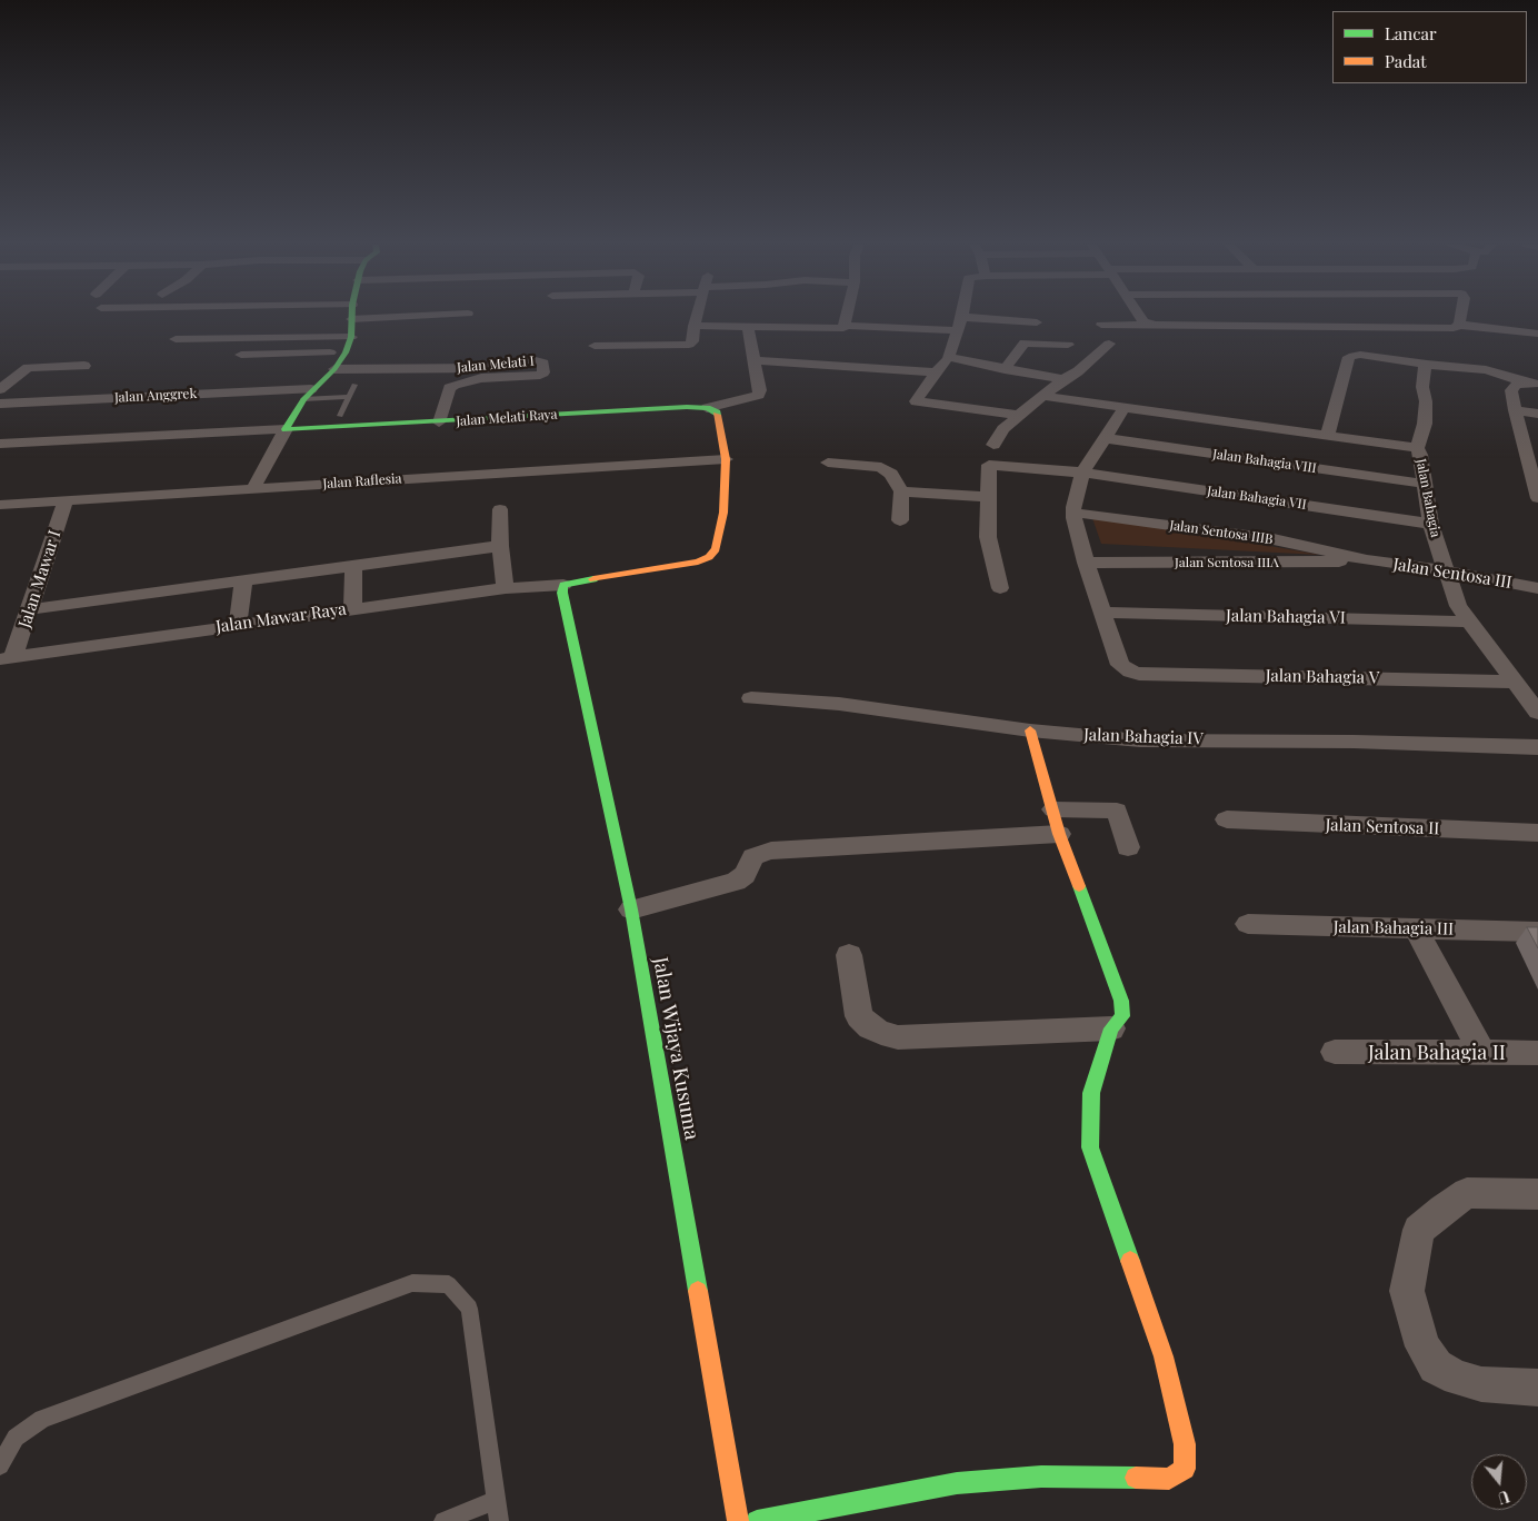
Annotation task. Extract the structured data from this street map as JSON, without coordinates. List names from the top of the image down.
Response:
{
  "streets": {
    "street": [
      "Jalan Melati I",
      "Jalan Anggrek",
      "Jalan Melati Raya",
      "Jalan Bahagia VIII",
      "Jalan Raflesia",
      "Jalan Bahagia VII",
      "Jalan Bahagia",
      "Jalan Sentosa IIIB",
      "Jalan Sentosa IIIA",
      "Jalan Sentosa III",
      "Jalan Mawar I",
      "Jalan Bahagia VI",
      "Jalan Mawar Raya",
      "Jalan Bahagia V",
      "Jalan Bahagia IV",
      "Jalan Sentosa II",
      "Jalan Bahagia III",
      "Jalan Wijaya Kusuma",
      "Jalan Bahagia II"
    ]
  },
  "crossings": [
    ["Jalan Melati I", "Jalan Melati Raya"],
    ["Jalan Bahagia VIII", "Jalan Bahagia"],
    ["Jalan Raflesia", "Jalan Mawar I"],
    ["Jalan Bahagia VII", "Jalan Bahagia"],
    ["Jalan Bahagia", "Jalan Sentosa III"],
    ["Jalan Bahagia", "Jalan Bahagia VI"],
    ["Jalan Bahagia", "Jalan Bahagia V"],
    ["Jalan Sentosa IIIB", "Jalan Sentosa IIIA"],
    ["Jalan Sentosa IIIB", "Jalan Sentosa III"],
    ["Jalan Sentosa IIIA", "Jalan Sentosa III"],
    ["Jalan Mawar I", "Jalan Mawar Raya"],
    ["Jalan Bahagia VI", "Jalan Bahagia V"],
    ["Jalan Mawar Raya", "Jalan Wijaya Kusuma"]
  ],
  "legend": ["Lancar", "Padat"],
  "north": "bottom"
}
